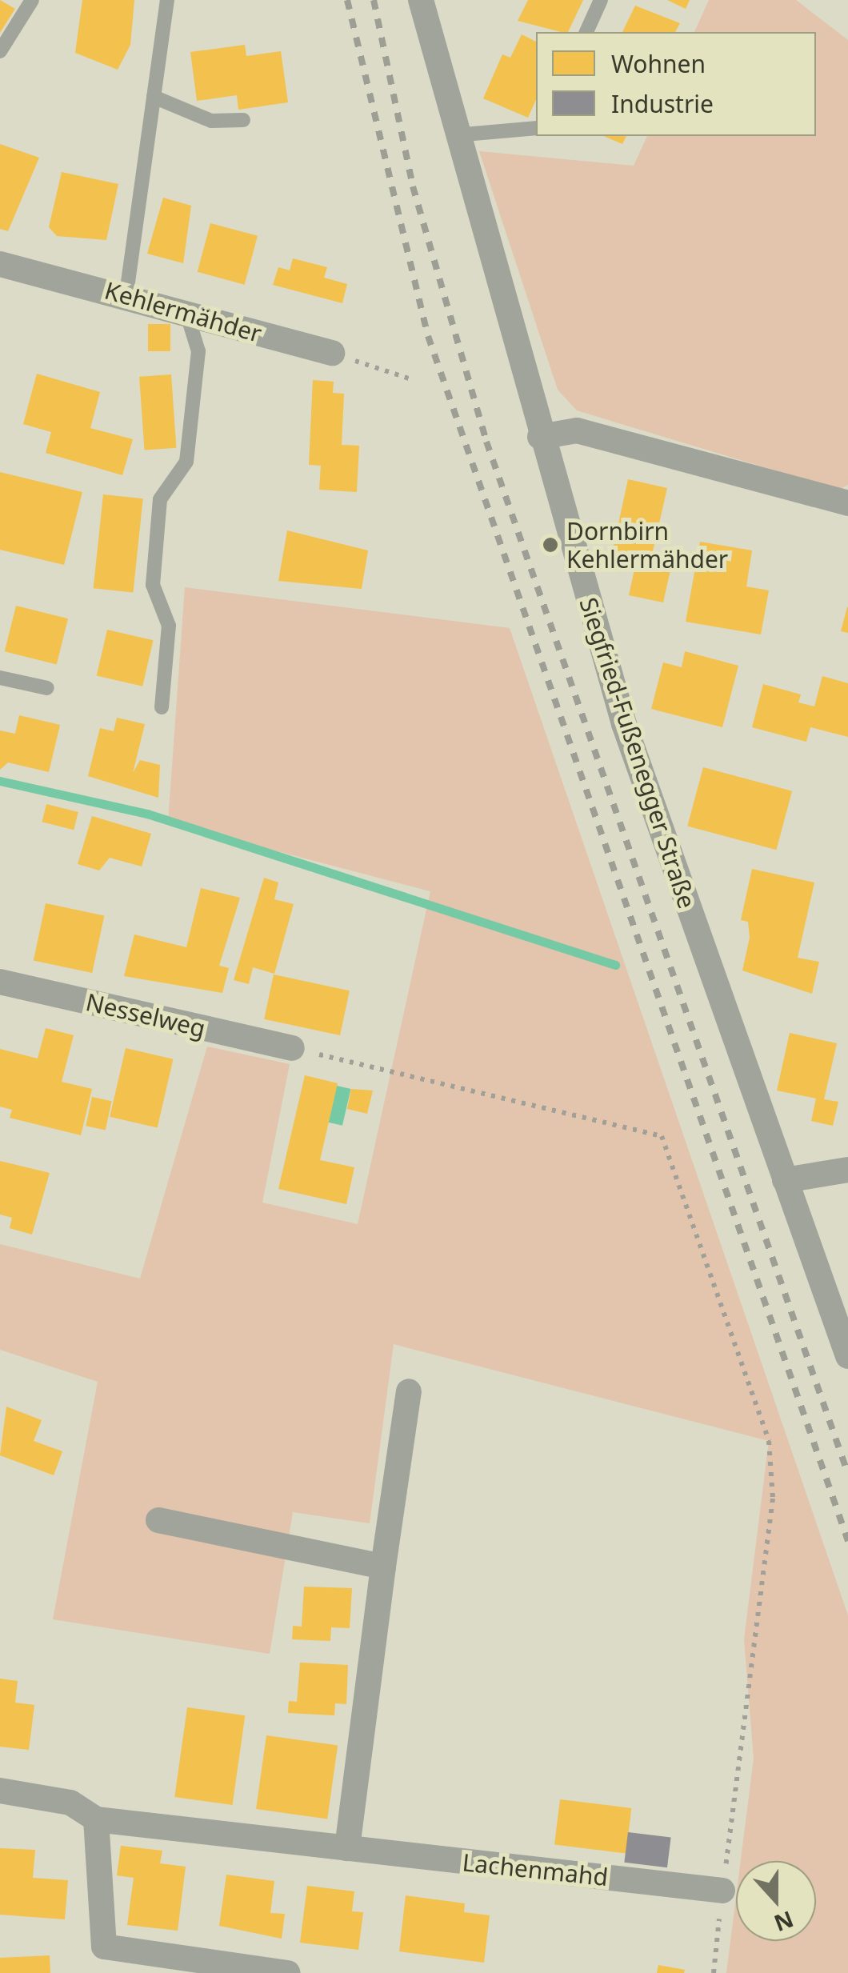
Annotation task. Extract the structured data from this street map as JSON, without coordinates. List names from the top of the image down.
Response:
{
  "streets": {
    "street": [
      "Kehlermähder",
      "Siegfried-Fußenegger Straße",
      "Nesselweg",
      "Lachenmahd"
    ]
  },
  "places": ["Dornbirn Kehlermähder"],
  "legend": ["Wohnen", "Industrie"],
  "north": "bottom"
}
